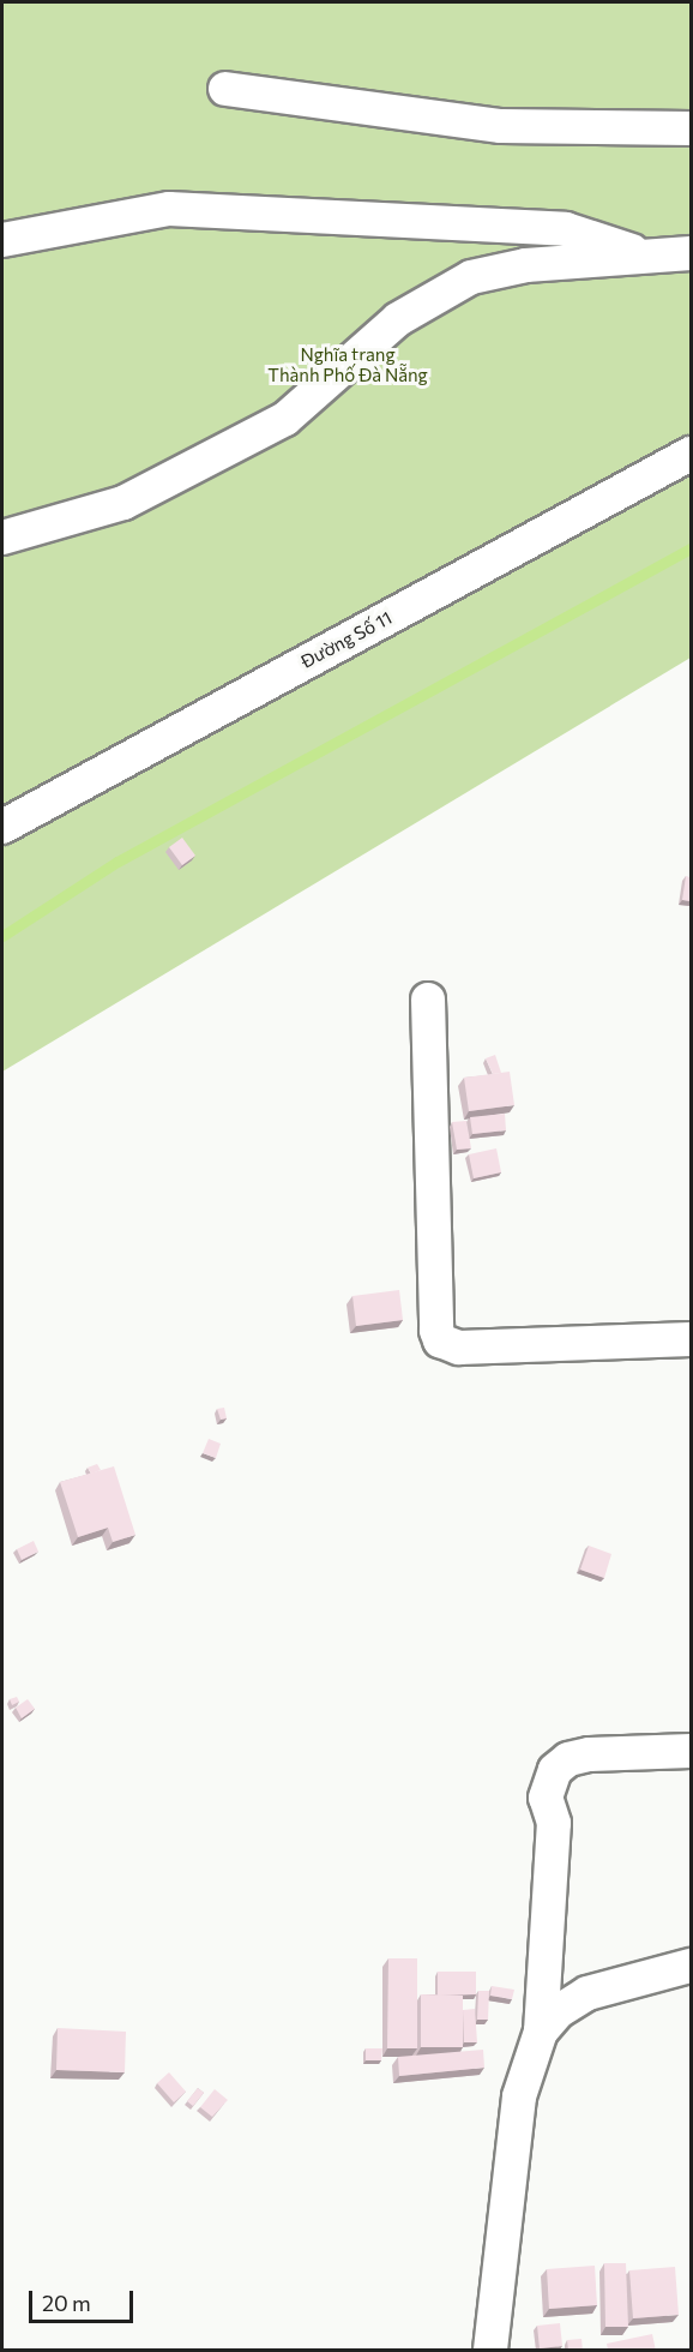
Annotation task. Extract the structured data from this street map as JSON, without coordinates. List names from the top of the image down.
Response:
{
  "streets": {
    "street": ["Đường Số 11"]
  },
  "parks": ["Nghĩa trang Thành Phố Đà Nẵng"],
  "scale_bar": "20 m"
}
